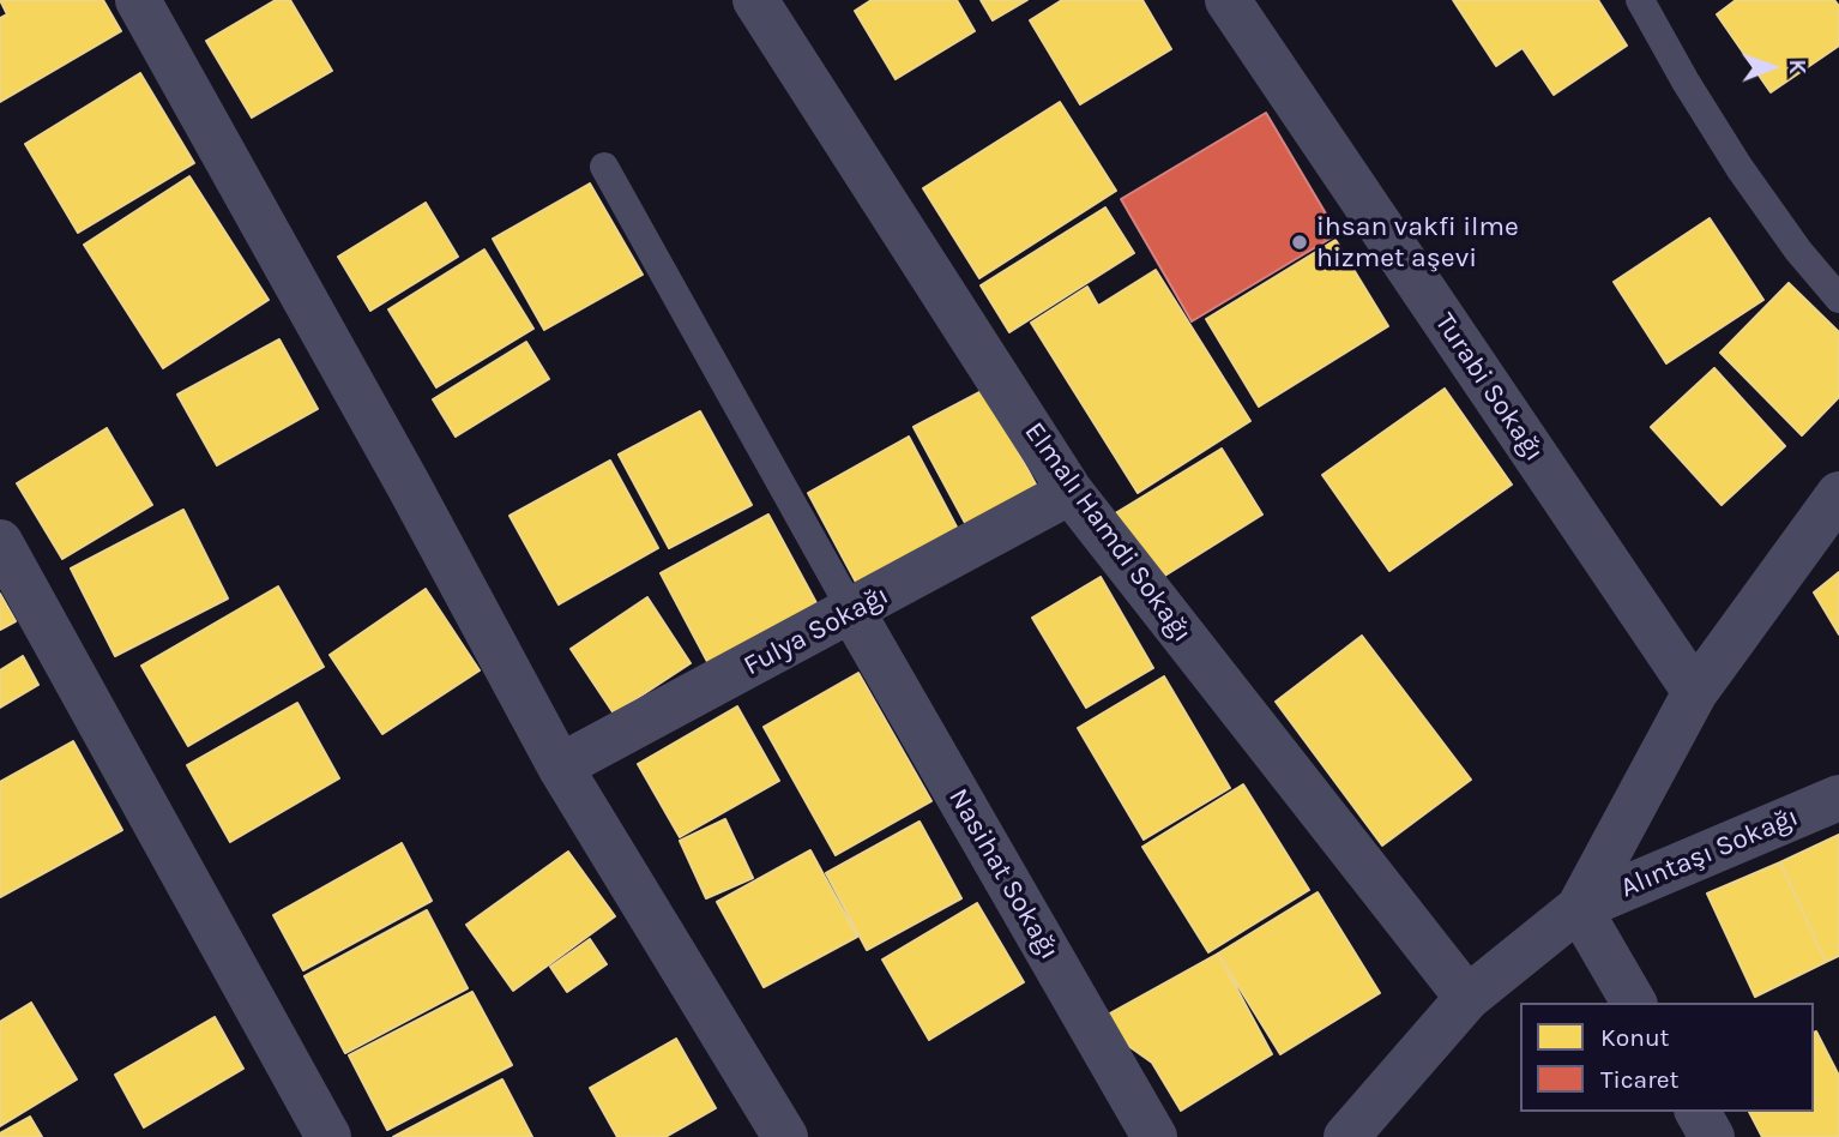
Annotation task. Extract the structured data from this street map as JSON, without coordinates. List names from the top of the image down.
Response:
{
  "streets": {
    "street": [
      "Turabi Sokağı",
      "Elmalı Hamdi Sokağı",
      "Fulya Sokağı",
      "Alıntaşı Sokağı",
      "Nasihat Sokağı"
    ]
  },
  "crossings": [
    ["Elmalı Hamdi Sokağı", "Fulya Sokağı"],
    ["Fulya Sokağı", "Nasihat Sokağı"]
  ],
  "places": ["ihsan vakfi ilme hizmet aşevi"],
  "legend": ["Konut", "Ticaret"],
  "north": "right"
}
